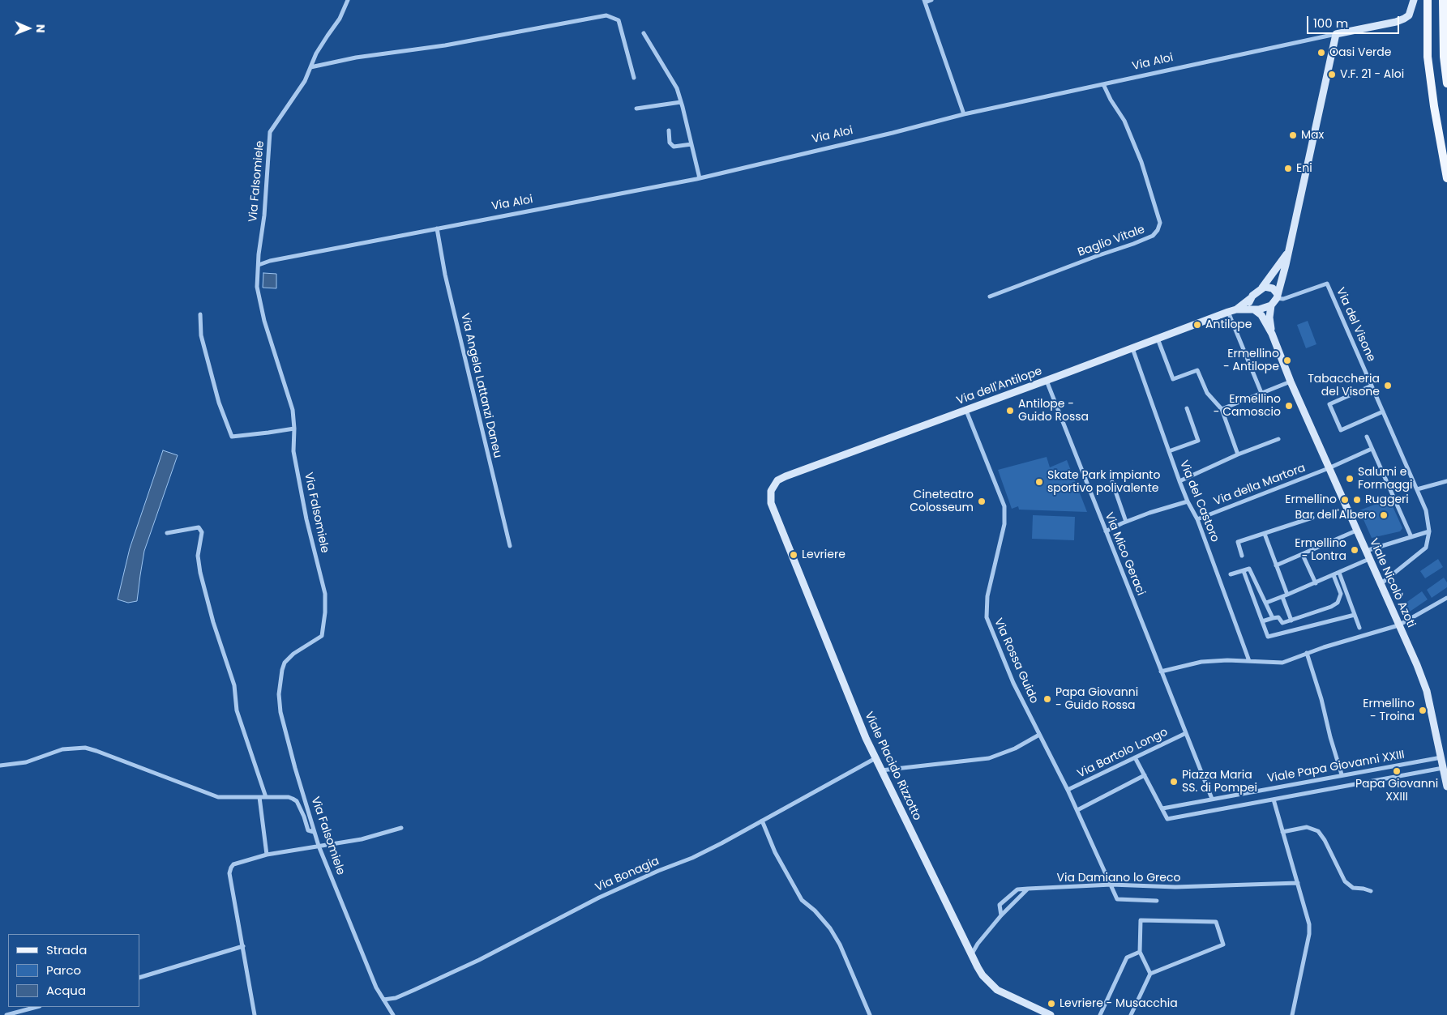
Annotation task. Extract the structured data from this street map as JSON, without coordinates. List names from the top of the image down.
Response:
{
  "streets": {
    "street": [
      "Via Aloi",
      "Via Falsomiele",
      "Baglio Vitale",
      "Via del Visone",
      "Via Angela Lattanzi Daneu",
      "Via dell'Antilope",
      "Via della Martora",
      "Via del Castoro",
      "Via Mico Geraci",
      "Viale Nicolò Azoti",
      "Via Rossa Guido",
      "Via Bartolo Longo",
      "Viale Placido Rizzotto",
      "Viale Papa Giovanni XXIII",
      "Via Bonagia",
      "Via Damiano lo Greco"
    ]
  },
  "crossings": [
    ["Via Aloi", "Via Falsomiele"],
    ["Via Aloi", "Baglio Vitale"],
    ["Via Aloi", "Via Angela Lattanzi Daneu"],
    ["Via Falsomiele", "Via Bonagia"],
    ["Via del Visone", "Viale Nicolò Azoti"],
    ["Via dell'Antilope", "Via del Castoro"],
    ["Via dell'Antilope", "Via Mico Geraci"],
    ["Via dell'Antilope", "Via Rossa Guido"],
    ["Via dell'Antilope", "Viale Placido Rizzotto"],
    ["Via della Martora", "Via del Castoro"],
    ["Via della Martora", "Viale Nicolò Azoti"],
    ["Via Mico Geraci", "Via Bartolo Longo"],
    ["Via Mico Geraci", "Viale Papa Giovanni XXIII"],
    ["Viale Nicolò Azoti", "Viale Papa Giovanni XXIII"],
    ["Via Rossa Guido", "Via Bartolo Longo"],
    ["Via Rossa Guido", "Via Damiano lo Greco"],
    ["Viale Placido Rizzotto", "Via Bonagia"]
  ],
  "places": [
    "Oasi Verde",
    "V.F. 21 - Aloi",
    "Max",
    "Eni",
    "Antilope",
    "Ermellino - Antilope",
    "Tabaccheria del Visone",
    "Ermellino - Camoscio",
    "Antilope - Guido Rossa",
    "Salumi e Formaggi",
    "Skate Park impianto sportivo polivalente",
    "Ermellino",
    "Ruggeri",
    "Cineteatro Colosseum",
    "Bar dell'Albero",
    "Ermellino - Lontra",
    "Levriere",
    "Papa Giovanni - Guido Rossa",
    "Ermellino - Troina",
    "Papa Giovanni XXIII",
    "Piazza Maria SS. di Pompei",
    "Levriere - Musacchia"
  ],
  "legend": ["Strada", "Parco", "Acqua"],
  "scale_bar": "100 m",
  "north": "right"
}
